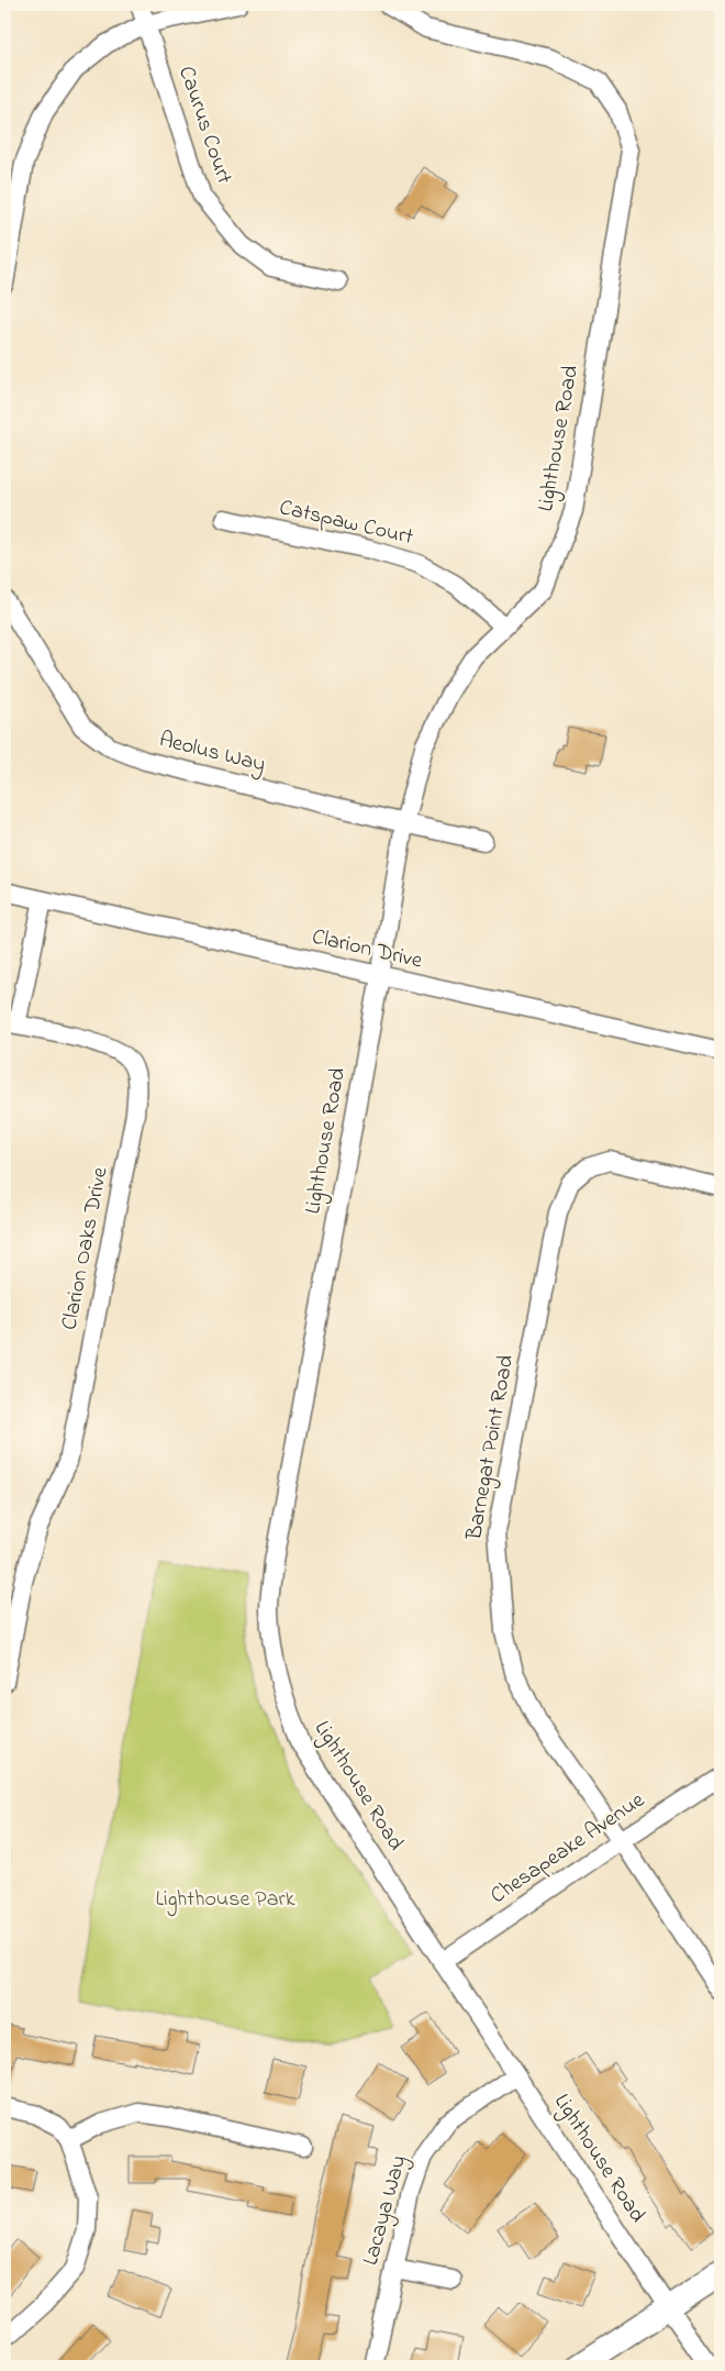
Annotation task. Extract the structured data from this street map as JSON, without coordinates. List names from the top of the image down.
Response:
{
  "streets": {
    "street": [
      "Caurus Court",
      "Lighthouse Road",
      "Catspaw Court",
      "Aeolus Way",
      "Clarion Drive",
      "Clarion Oaks Drive",
      "Barnegat Point Road",
      "Chesapeake Avenue",
      "Lacaya Way"
    ]
  },
  "crossings": [
    ["Lighthouse Road", "Catspaw Court"],
    ["Lighthouse Road", "Aeolus Way"],
    ["Lighthouse Road", "Clarion Drive"],
    ["Lighthouse Road", "Chesapeake Avenue"],
    ["Lighthouse Road", "Lacaya Way"],
    ["Clarion Drive", "Clarion Oaks Drive"],
    ["Barnegat Point Road", "Chesapeake Avenue"]
  ],
  "parks": ["Lighthouse Park"]
}
